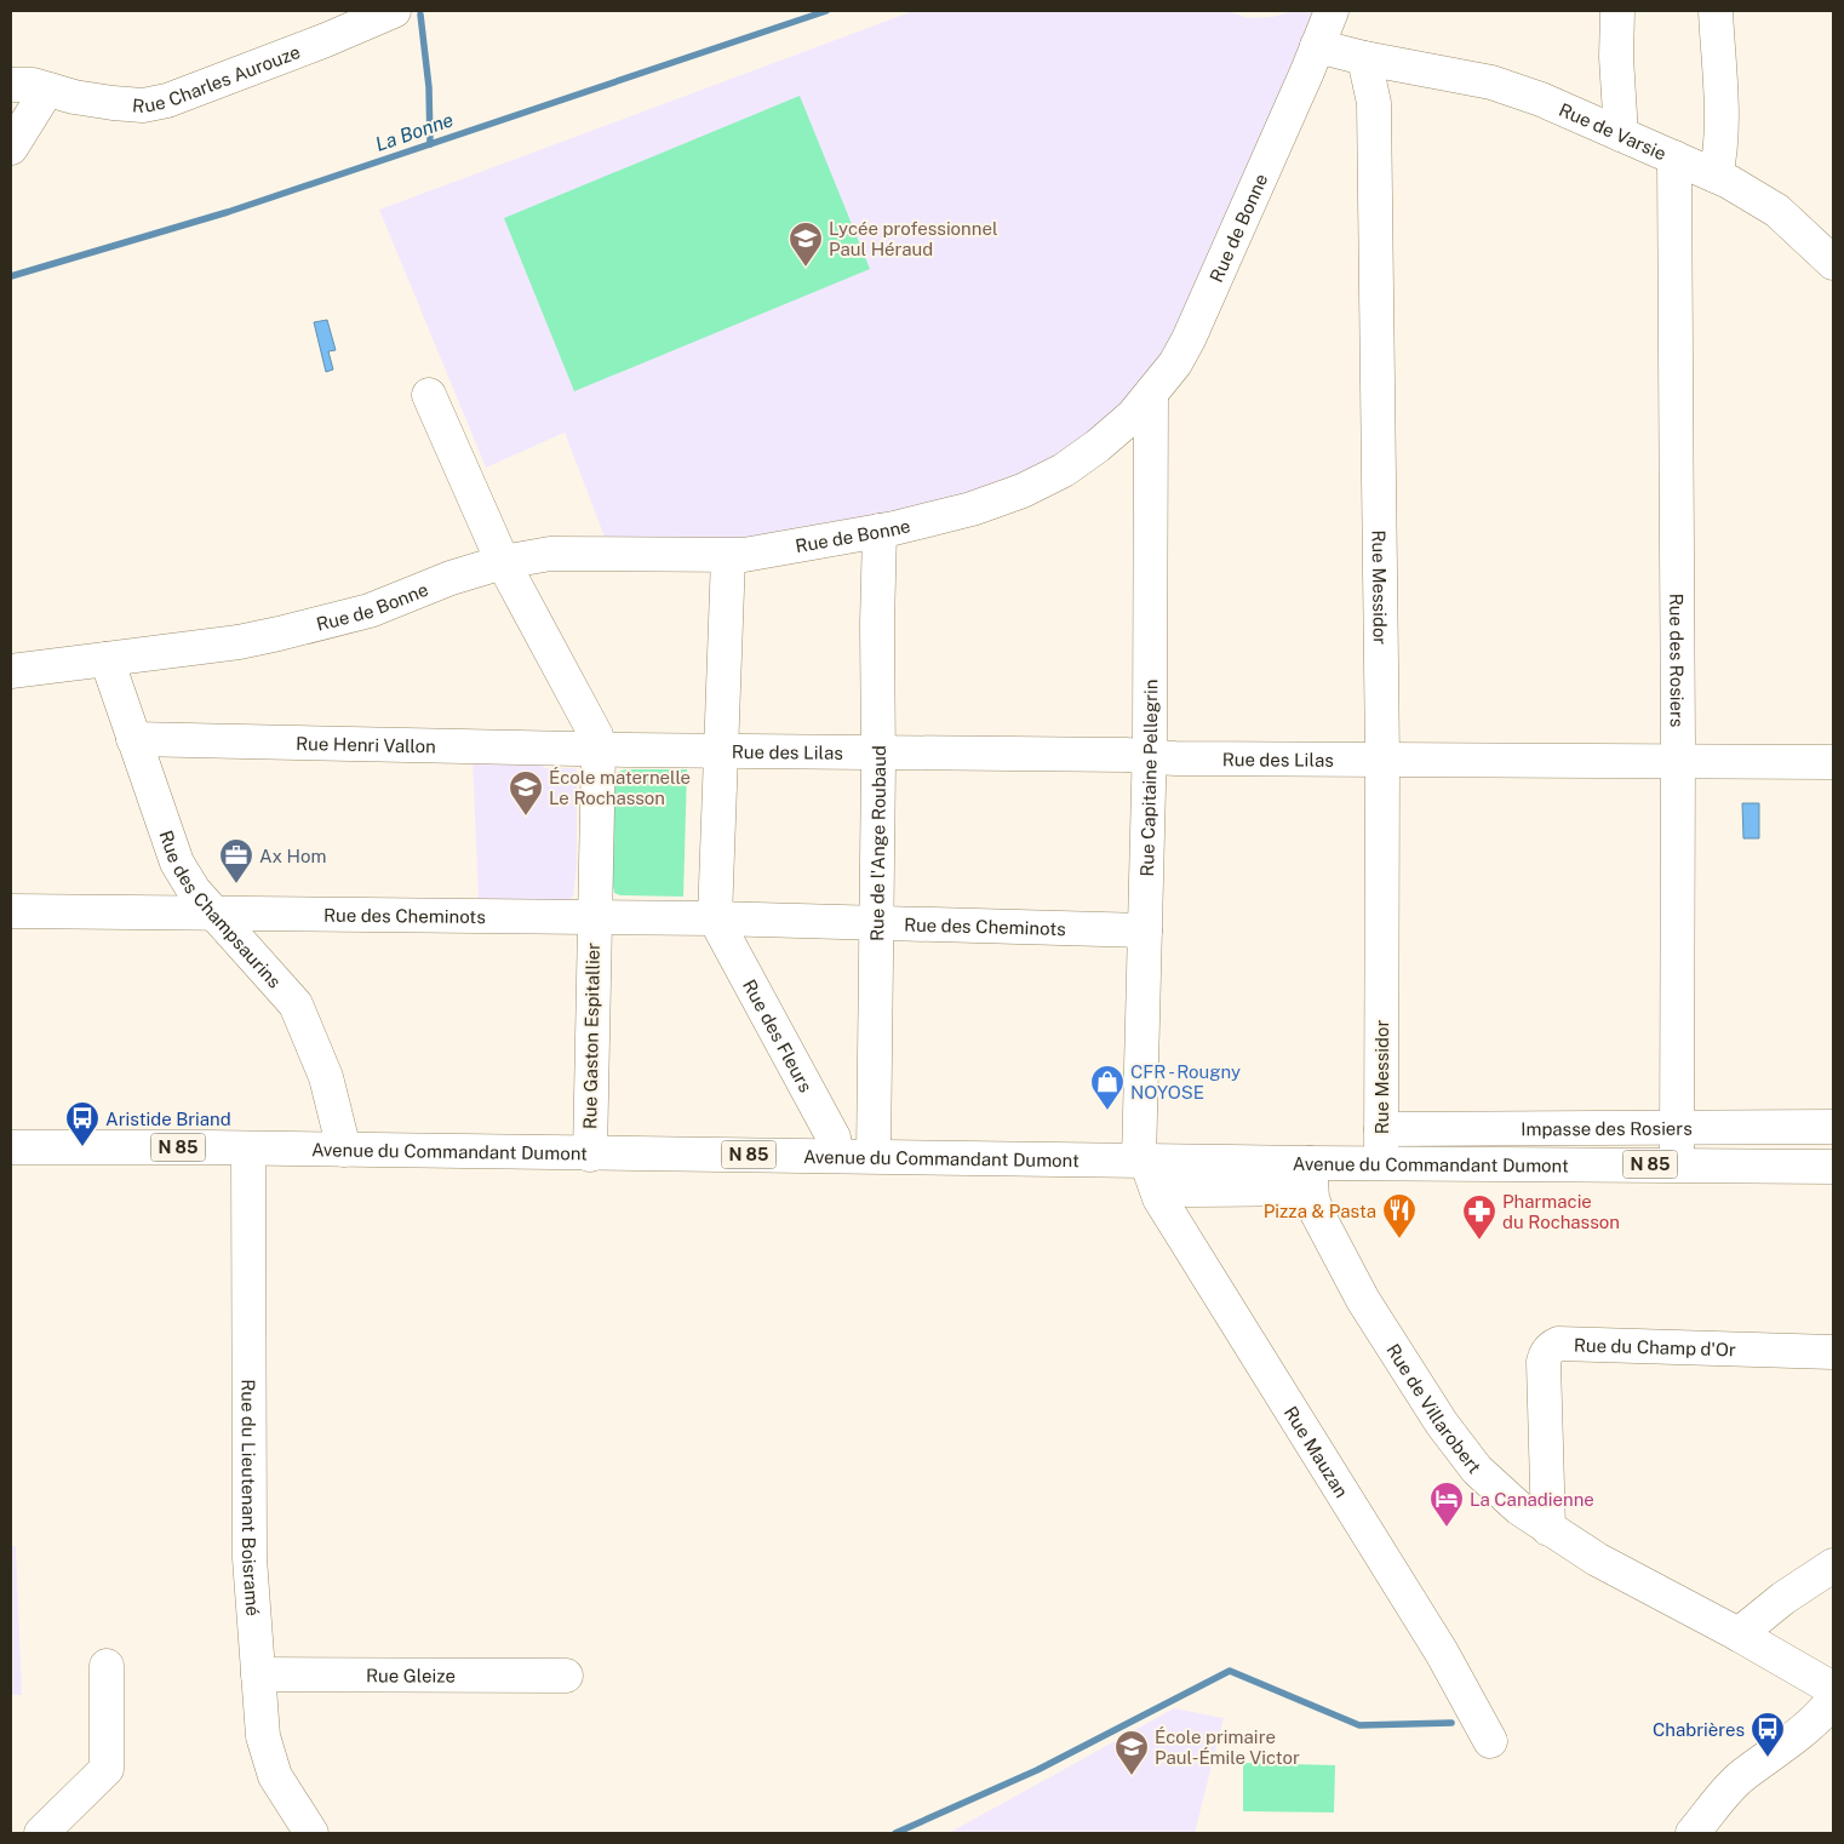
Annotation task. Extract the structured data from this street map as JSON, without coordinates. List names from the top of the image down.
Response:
{
  "streets": {
    "street": [
      "Rue Charles Aurouze",
      "Rue de Varsie",
      "Rue de Bonne",
      "Rue Messidor",
      "Rue des Rosiers",
      "Rue Henri Vallon",
      "Rue des Lilas",
      "Rue Capitaine Pellegrin",
      "Rue de l'Ange Roubaud",
      "Rue des Champsaurins",
      "Rue des Cheminots",
      "Rue Gaston Espitallier",
      "Rue des Fleurs",
      "Impasse des Rosiers",
      "N 85",
      "Avenue du Commandant Dumont",
      "Rue du Champ d'Or",
      "Rue de Villarobert",
      "Rue Mauzan",
      "Rue du Lieutenant Boisramé",
      "Rue Gleize"
    ]
  },
  "crossings": [
    ["Rue de Varsie", "Rue Messidor"],
    ["Rue de Varsie", "Rue des Rosiers"],
    ["Rue de Bonne", "Rue Capitaine Pellegrin"],
    ["Rue de Bonne", "Rue de l'Ange Roubaud"],
    ["Rue de Bonne", "Rue des Champsaurins"],
    ["Rue Messidor", "Rue des Lilas"],
    ["Rue Messidor", "Impasse des Rosiers"],
    ["Rue Messidor", "Avenue du Commandant Dumont"],
    ["Rue des Rosiers", "Rue des Lilas"],
    ["Rue des Rosiers", "Impasse des Rosiers"],
    ["Rue des Rosiers", "Avenue du Commandant Dumont"],
    ["Rue Henri Vallon", "Rue des Lilas"],
    ["Rue Henri Vallon", "Rue des Champsaurins"],
    ["Rue Henri Vallon", "Rue Gaston Espitallier"],
    ["Rue des Lilas", "Rue Capitaine Pellegrin"],
    ["Rue des Lilas", "Rue de l'Ange Roubaud"],
    ["Rue Capitaine Pellegrin", "Rue des Cheminots"],
    ["Rue Capitaine Pellegrin", "Avenue du Commandant Dumont"],
    ["Rue Capitaine Pellegrin", "Rue Mauzan"],
    ["Rue de l'Ange Roubaud", "Rue des Cheminots"],
    ["Rue de l'Ange Roubaud", "Avenue du Commandant Dumont"],
    ["Rue des Champsaurins", "Rue des Cheminots"],
    ["Rue des Champsaurins", "Avenue du Commandant Dumont"],
    ["Rue des Cheminots", "Rue Gaston Espitallier"],
    ["Rue des Cheminots", "Rue des Fleurs"],
    ["Rue Gaston Espitallier", "Avenue du Commandant Dumont"],
    ["Rue des Fleurs", "Avenue du Commandant Dumont"],
    ["Avenue du Commandant Dumont", "Rue de Villarobert"],
    ["Avenue du Commandant Dumont", "Rue Mauzan"],
    ["Avenue du Commandant Dumont", "Rue du Lieutenant Boisramé"],
    ["Rue du Champ d'Or", "Rue de Villarobert"],
    ["Rue du Lieutenant Boisramé", "Rue Gleize"]
  ],
  "water": ["La Bonne"],
  "places": {
    "school or university": ["Lycée professionnel Paul Héraud", "École maternelle Le Rochasson", "École primaire Paul-Émile Victor"],
    "office": ["Ax Hom"],
    "shop": ["CFR - Rougny NOYOSE"],
    "bus stop": ["Aristide Briand", "Chabrières"],
    "restaurant": ["Pizza & Pasta"],
    "pharmacy": ["Pharmacie du Rochasson"],
    "hotel": ["La Canadienne"]
  }
}
